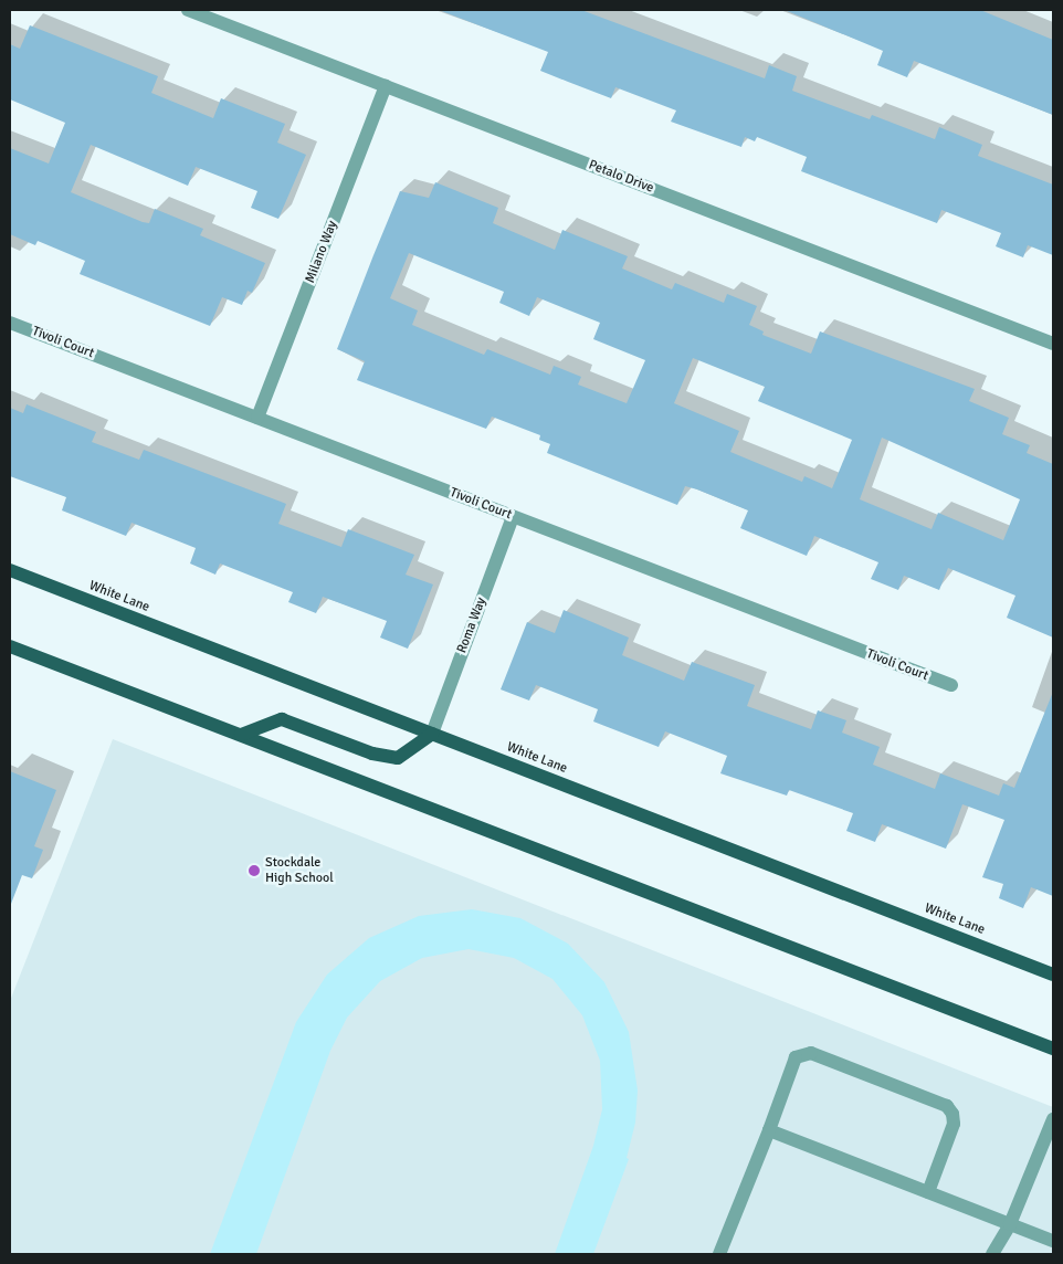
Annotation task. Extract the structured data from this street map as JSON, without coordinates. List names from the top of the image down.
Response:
{
  "streets": {
    "main road": ["White Lane"],
    "street": [
      "Petalo Drive",
      "Milano Way",
      "Tivoli Court",
      "Roma Way"
    ]
  },
  "crossings": [
    ["Petalo Drive", "Milano Way"],
    ["Milano Way", "Tivoli Court"],
    ["Tivoli Court", "Roma Way"],
    ["White Lane", "Roma Way"]
  ],
  "places": ["Stockdale High School"]
}
